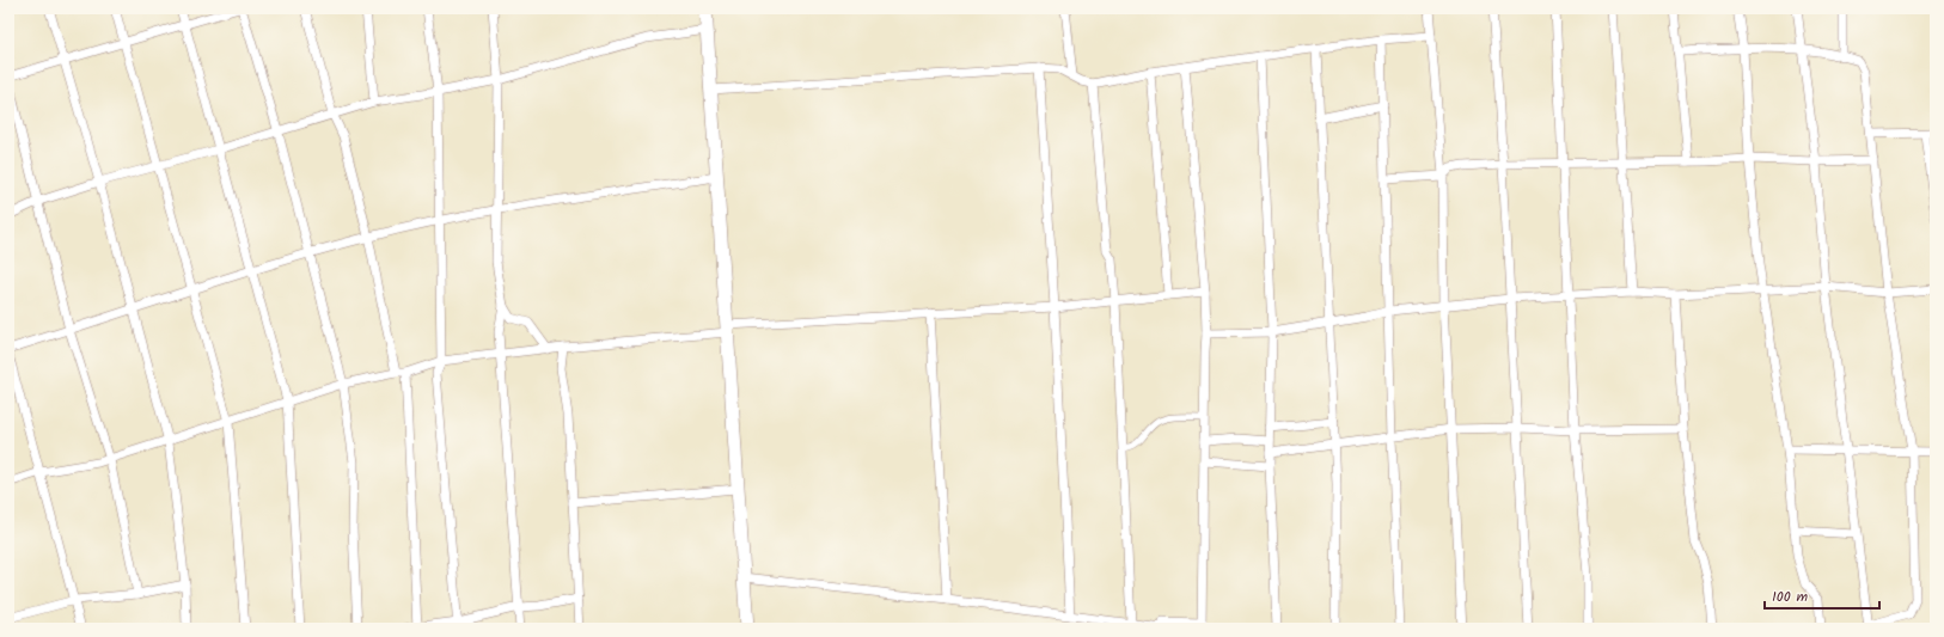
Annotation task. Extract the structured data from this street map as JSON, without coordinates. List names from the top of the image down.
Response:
{
  "scale_bar": "100 m"
}
